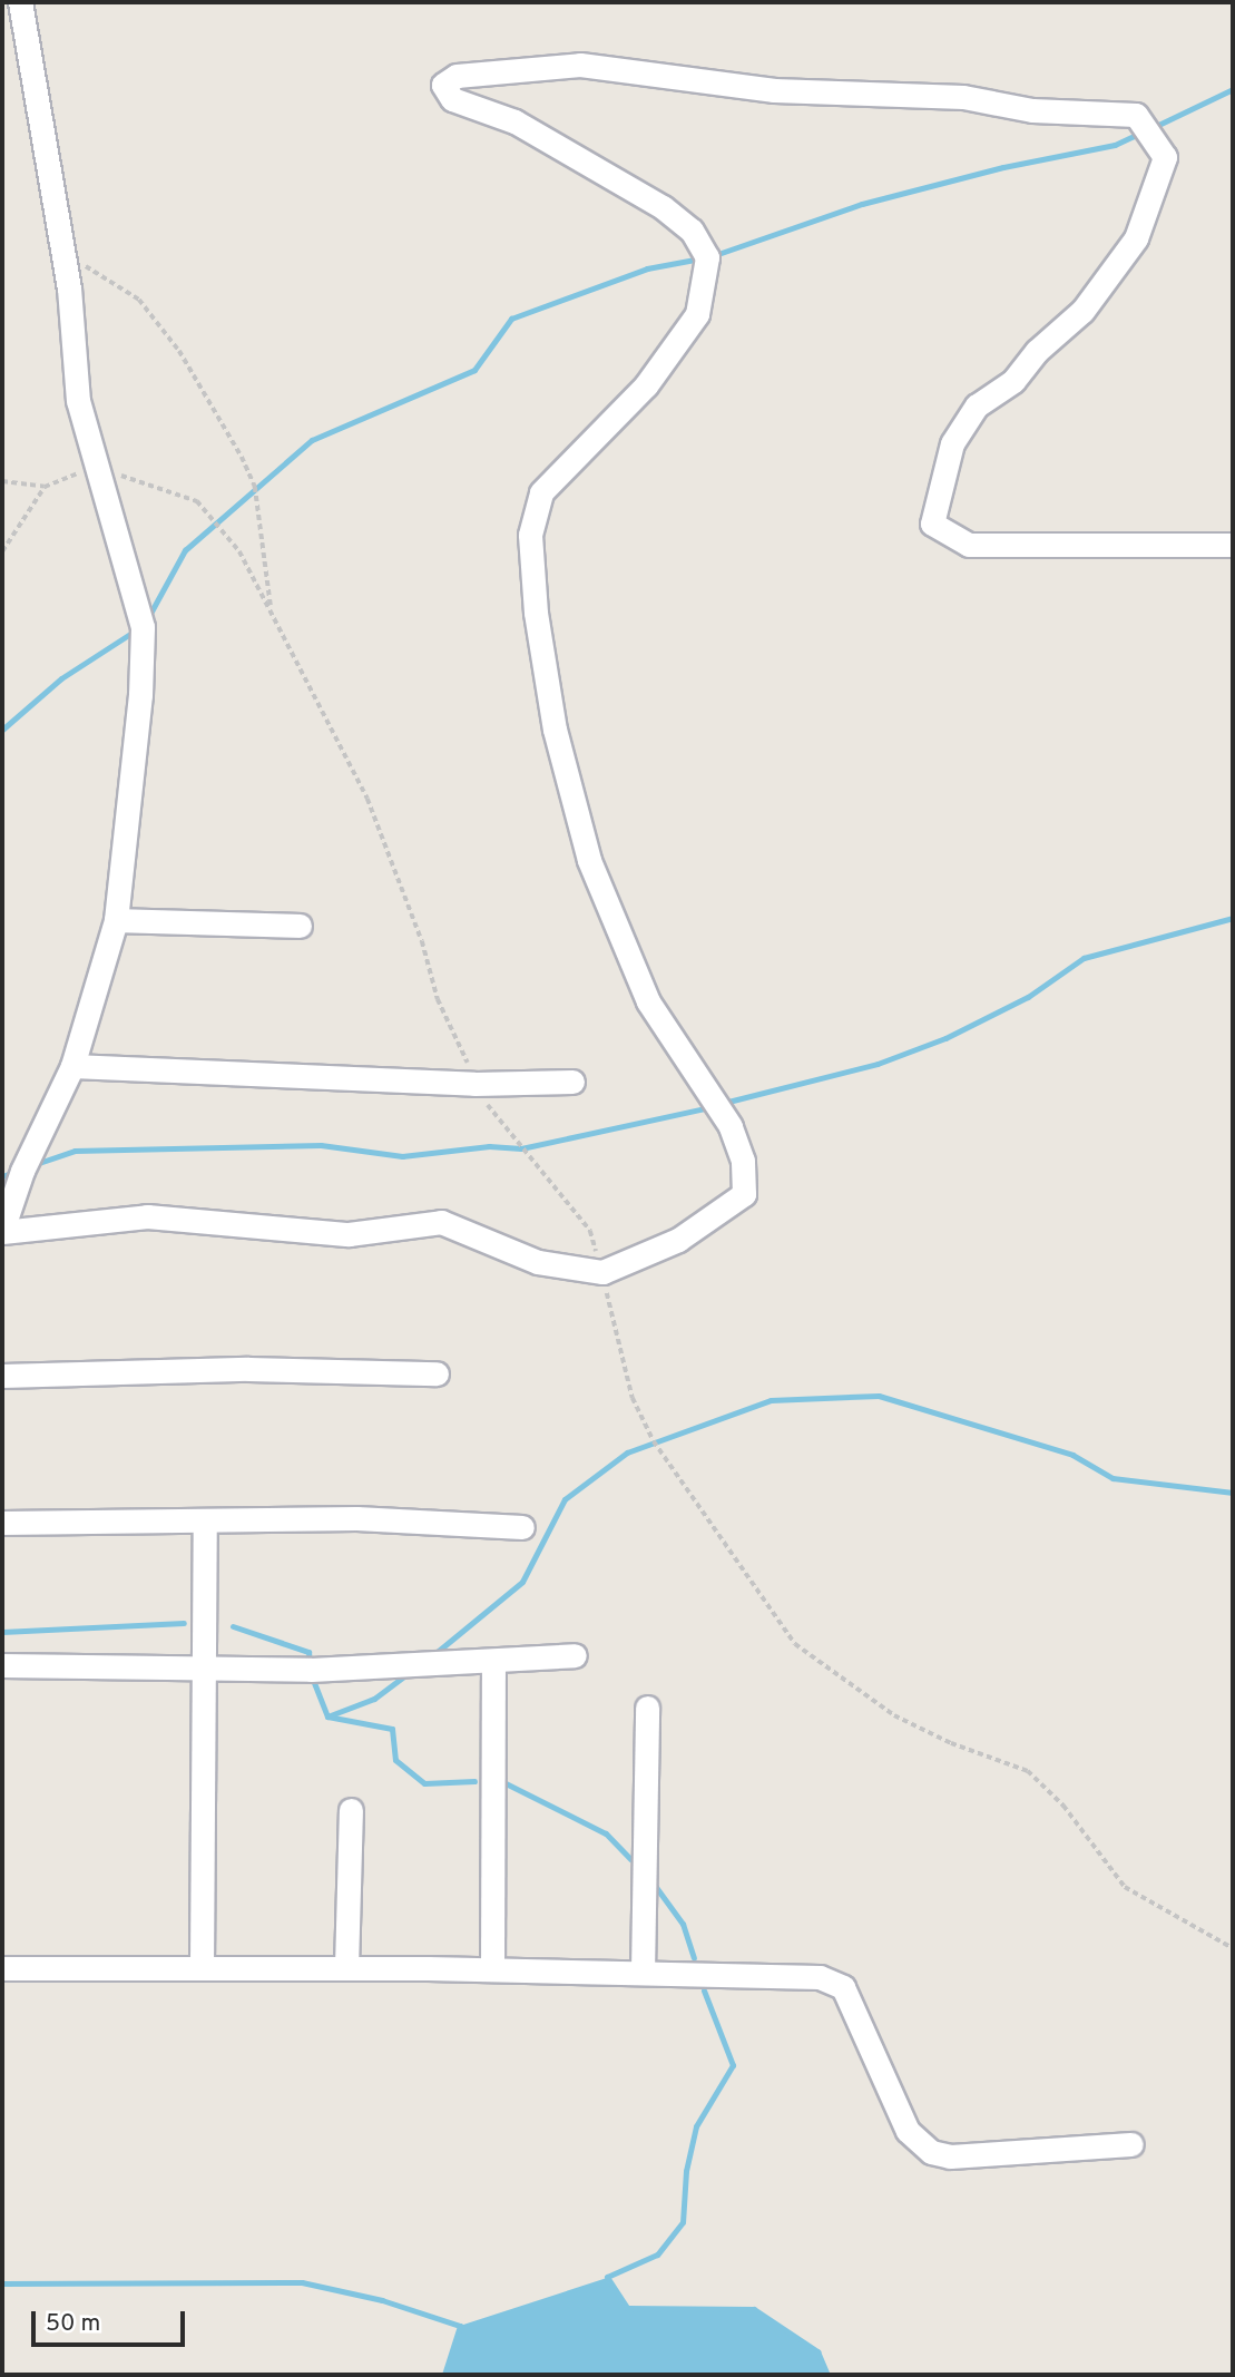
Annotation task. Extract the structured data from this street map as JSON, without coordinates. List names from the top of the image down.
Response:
{
  "scale_bar": "50 m"
}
